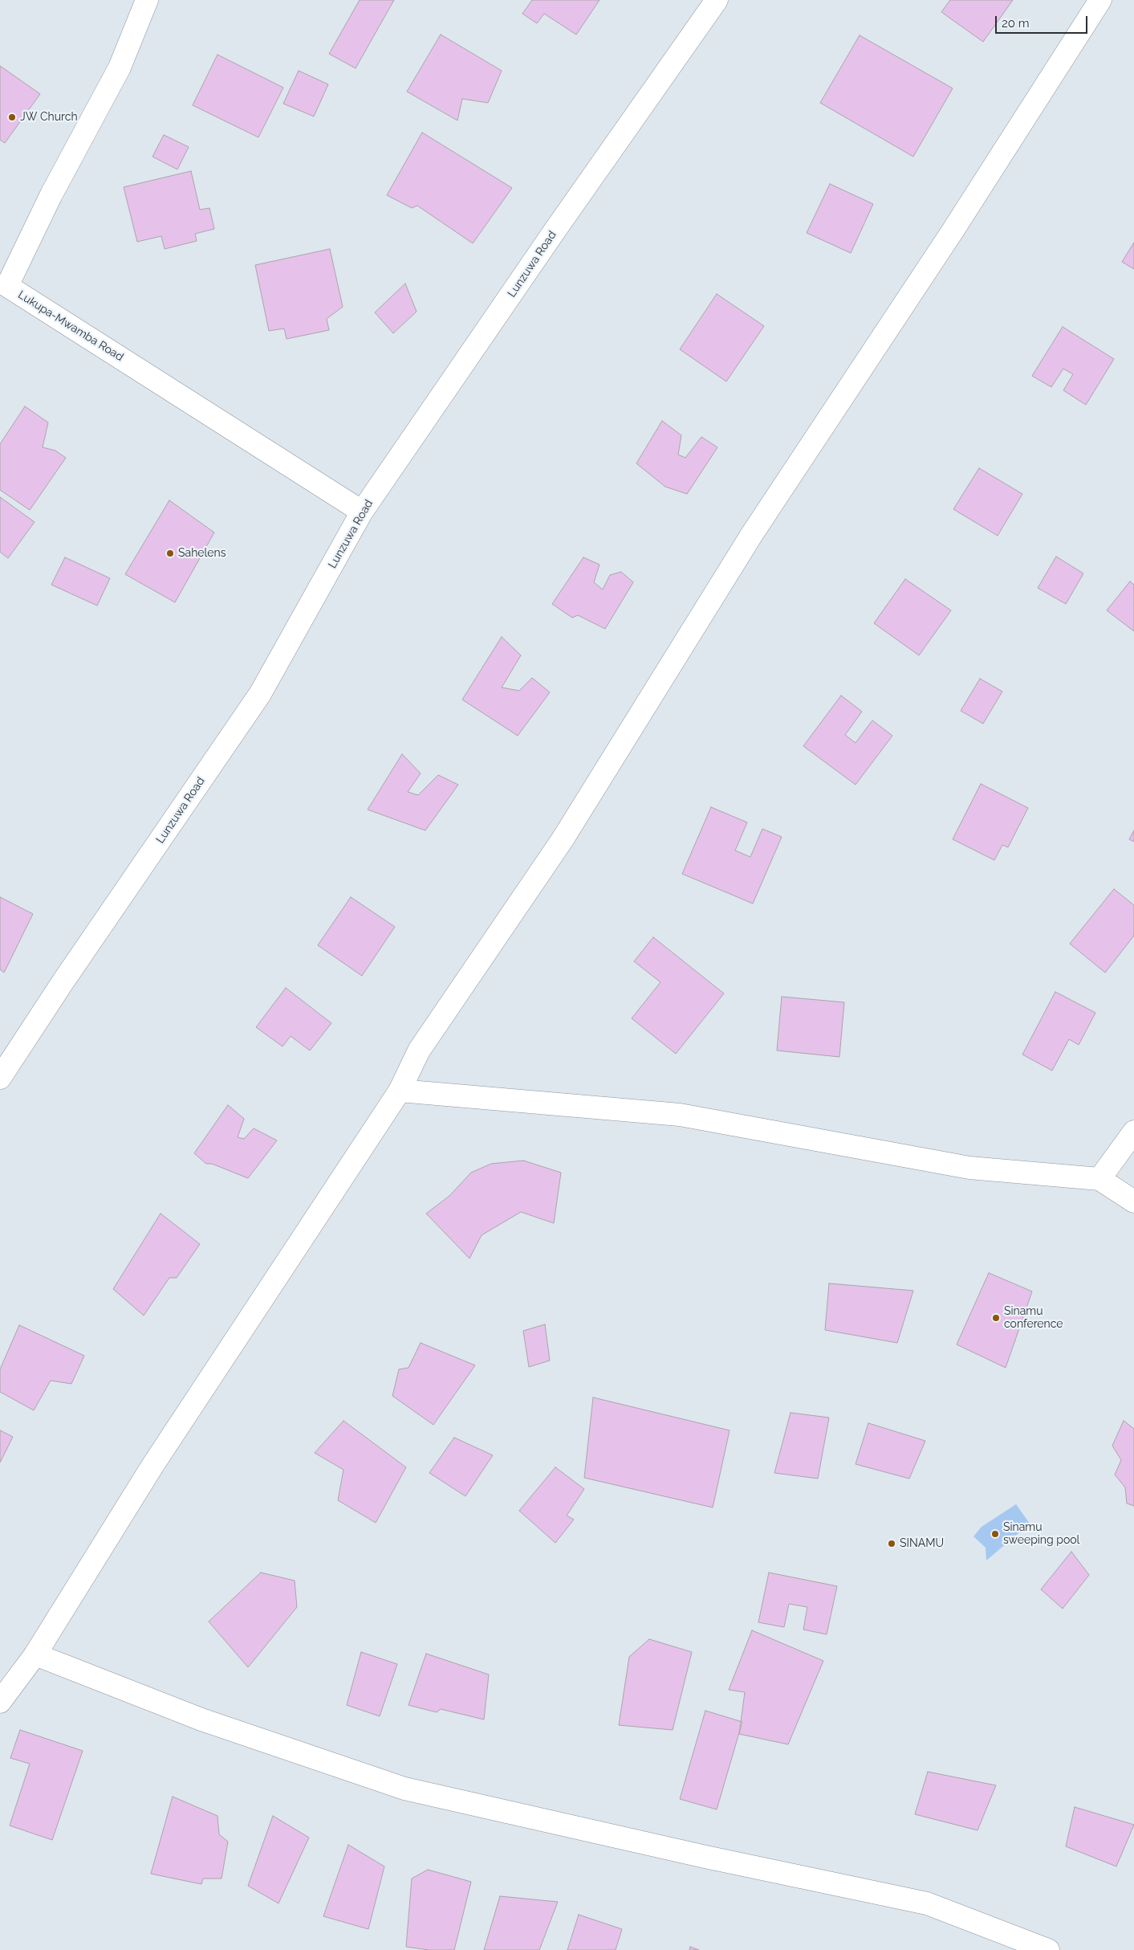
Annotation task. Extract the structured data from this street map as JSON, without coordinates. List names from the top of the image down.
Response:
{
  "streets": {
    "street": ["Lunzuwa Road", "Lukupa-Mwamba Road"]
  },
  "crossings": [
    ["Lunzuwa Road", "Lukupa-Mwamba Road"]
  ],
  "places": [
    "JW Church",
    "Sahelens",
    "Sinamu conference",
    "Sinamu sweeping pool",
    "SINAMU"
  ],
  "scale_bar": "20 m"
}
